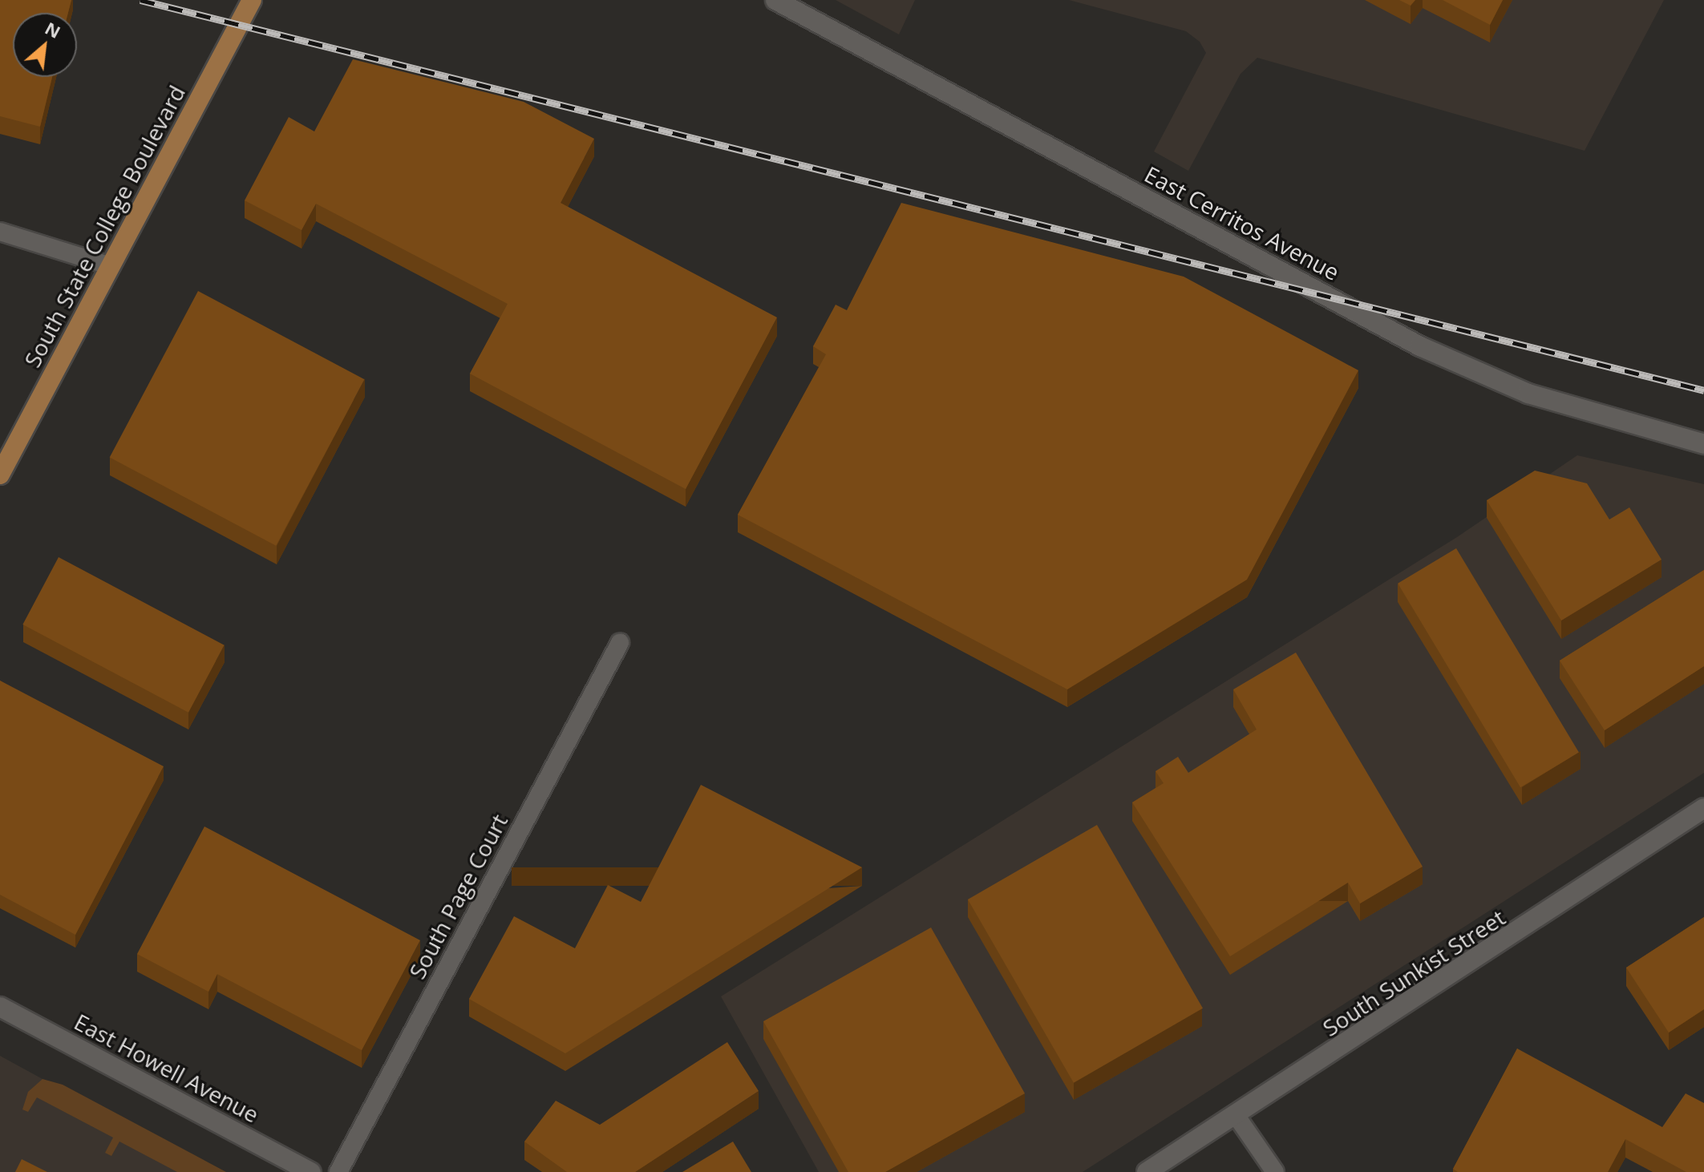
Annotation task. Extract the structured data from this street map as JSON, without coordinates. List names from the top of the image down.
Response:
{
  "streets": {
    "main road": [
      "East Cerritos Avenue",
      "South State College Boulevard",
      "South Sunkist Street",
      "East Howell Avenue"
    ],
    "street": ["South Page Court"]
  },
  "north": "top right"
}
